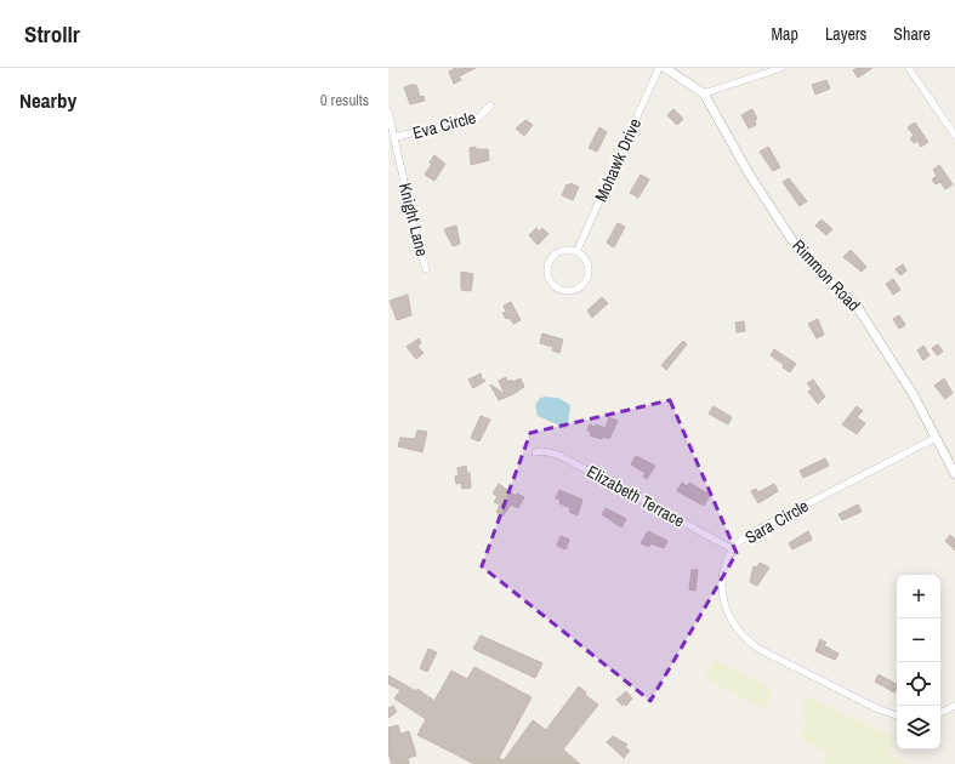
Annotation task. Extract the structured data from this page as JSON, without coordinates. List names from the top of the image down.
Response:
{
  "streets": {
    "street": [
      "Eva Circle",
      "Mohawk Drive",
      "Knight Lane",
      "Rimmon Road",
      "Elizabeth Terrace",
      "Sara Circle"
    ]
  },
  "crossings": [
    ["Eva Circle", "Knight Lane"],
    ["Rimmon Road", "Sara Circle"],
    ["Elizabeth Terrace", "Sara Circle"]
  ],
  "page": {
    "header": "Strollr",
    "nav": ["Map", "Layers", "Share"],
    "heading": ["Nearby", "0 results"],
    "map_buttons": ["+", "−"]
  }
}
